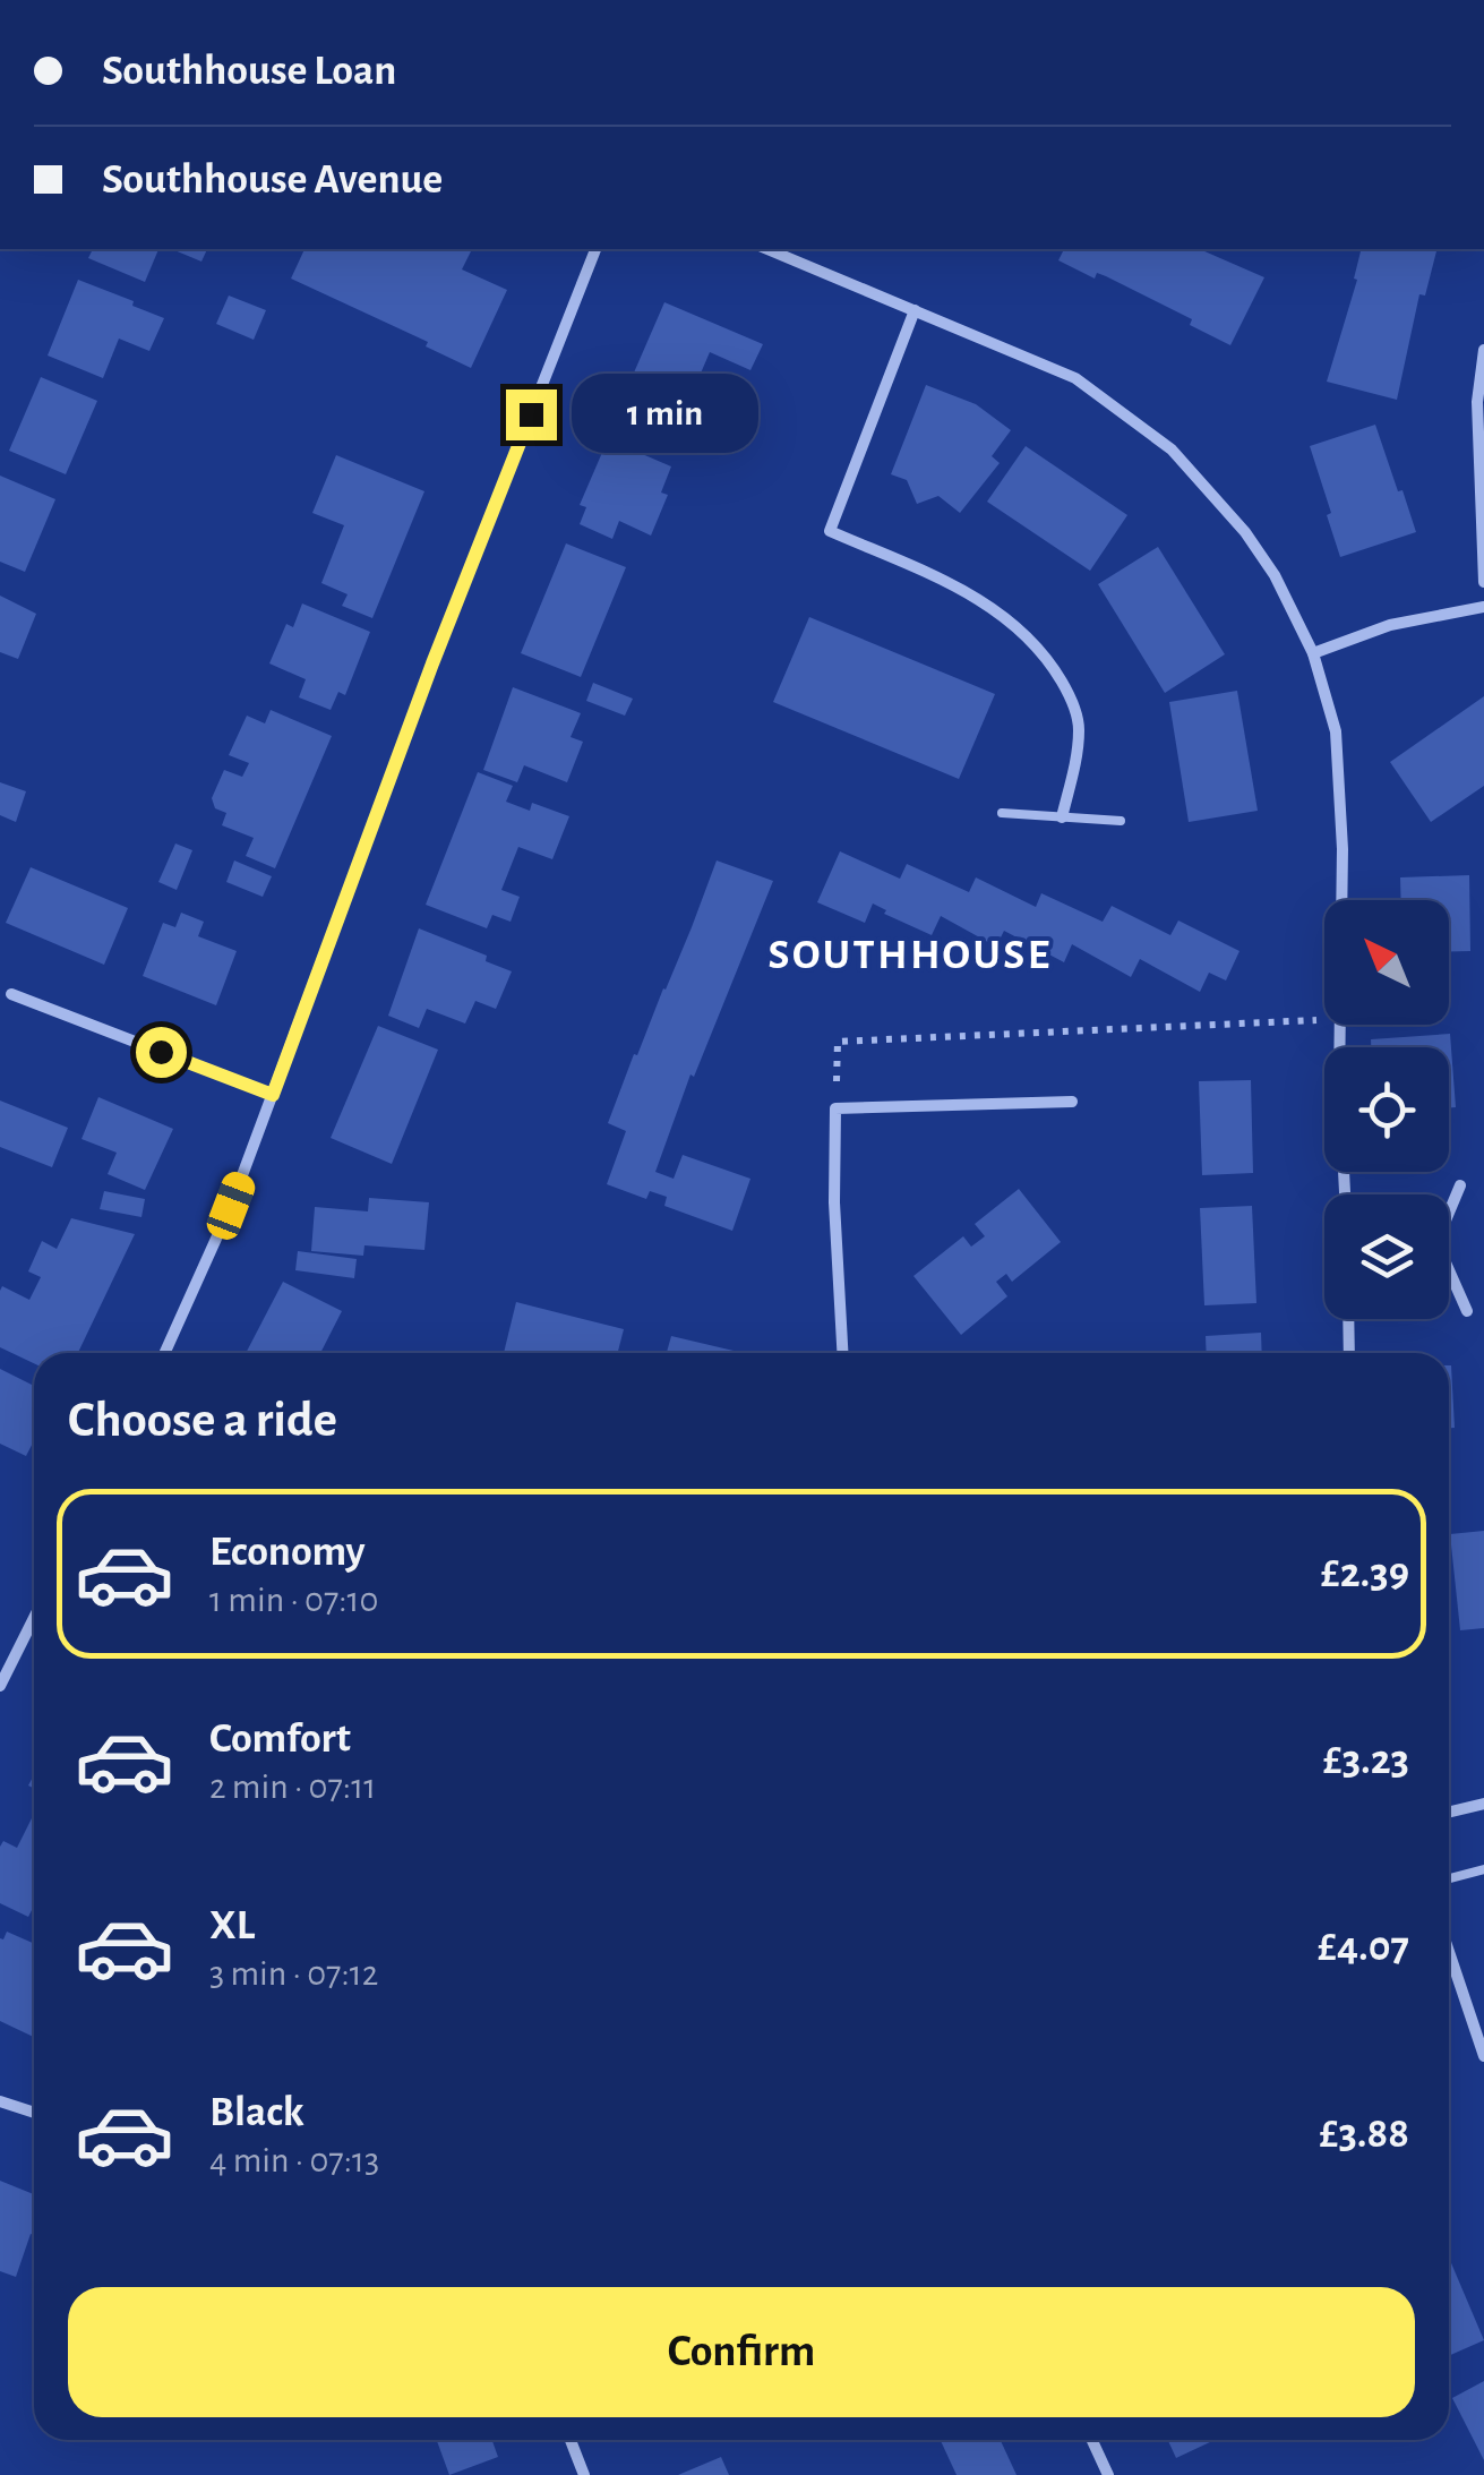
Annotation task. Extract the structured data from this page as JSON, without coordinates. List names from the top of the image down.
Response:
{
  "districts": ["SOUTHHOUSE"],
  "north": "top left",
  "page": {
    "banner": ["Southhouse Loan", "Southhouse Avenue"],
    "bubble": "1 min",
    "heading": "Choose a ride",
    "list": [
      {
        "name": "Economy",
        "note": "1 min · 07:10",
        "value": "£2.39"
      },
      {
        "name": "Comfort",
        "note": "2 min · 07:11",
        "value": "£3.23"
      },
      {
        "name": "XL",
        "note": "3 min · 07:12",
        "value": "£4.07"
      },
      {
        "name": "Black",
        "note": "4 min · 07:13",
        "value": "£3.88"
      }
    ],
    "buttons": "Confirm"
  }
}
